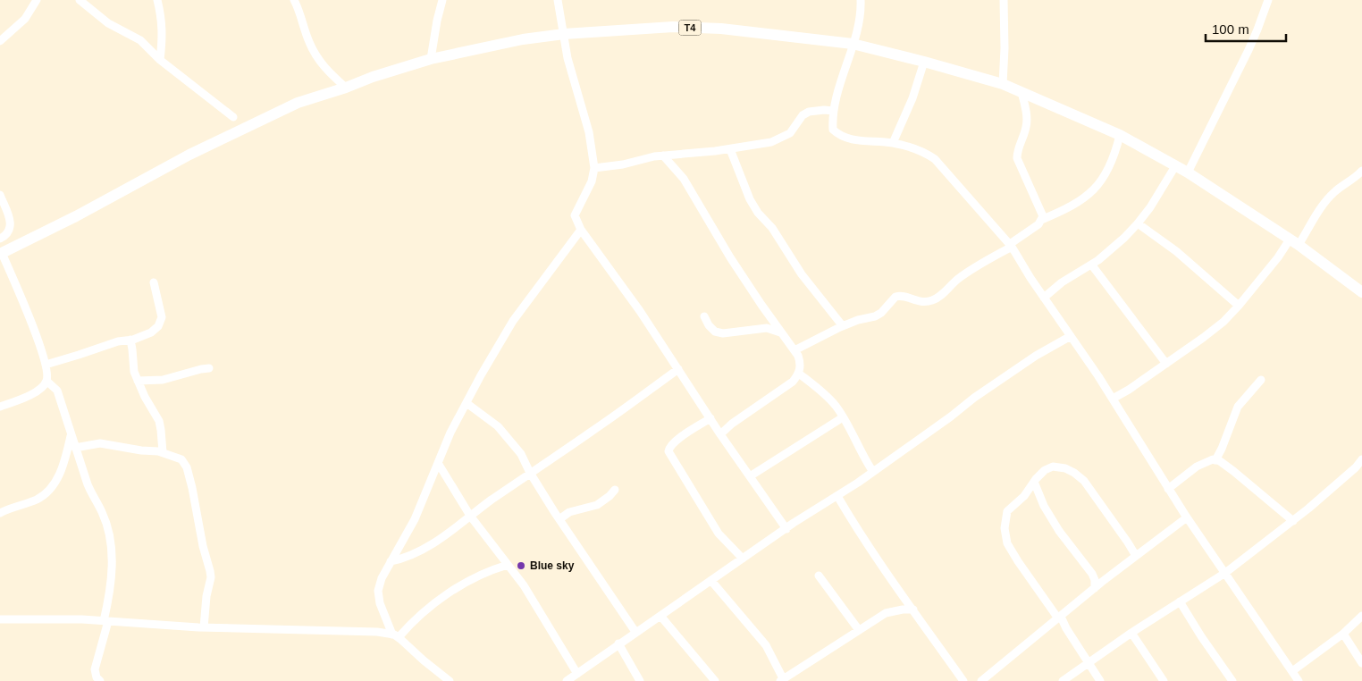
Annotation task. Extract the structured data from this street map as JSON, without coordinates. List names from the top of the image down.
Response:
{
  "streets": {
    "highway": ["T4"]
  },
  "places": ["Blue sky"],
  "scale_bar": "100 m"
}
